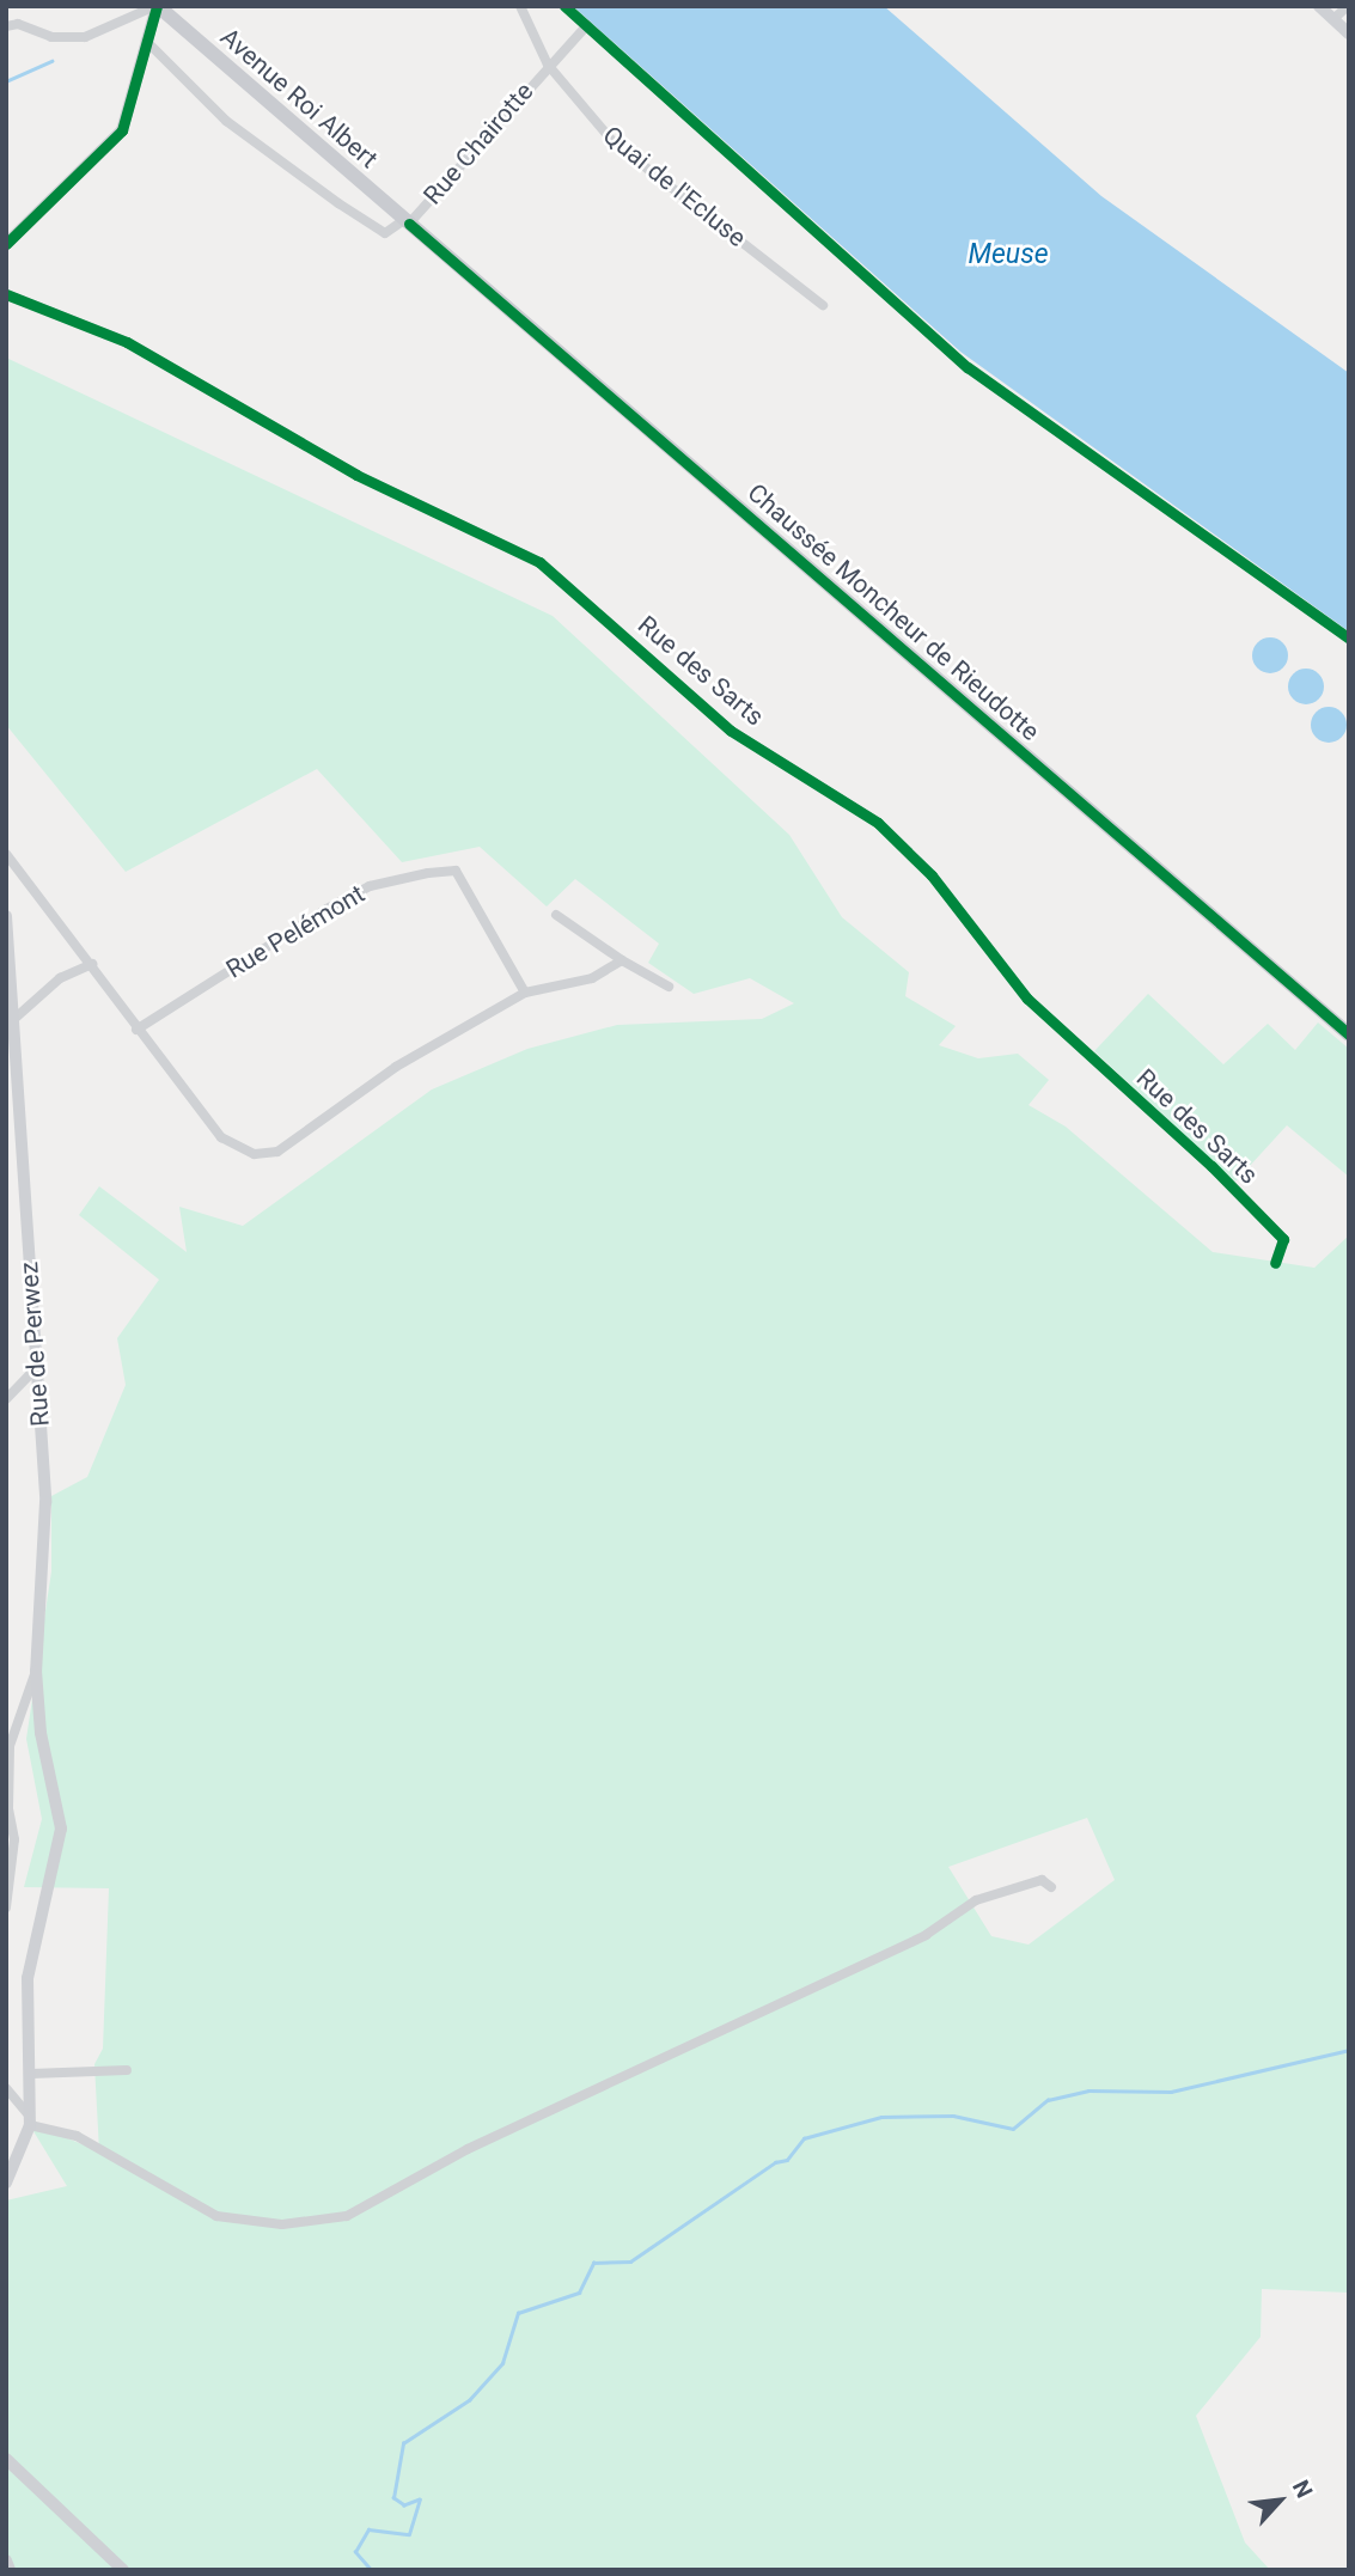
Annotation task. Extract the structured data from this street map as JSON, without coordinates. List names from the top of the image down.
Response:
{
  "streets": {
    "main road": ["Avenue Roi Albert", "Chaussée Moncheur de Rieudotte"],
    "street": [
      "Rue Chairotte",
      "Quai de l'Ecluse",
      "Rue des Sarts",
      "Rue Pelémont",
      "Rue de Perwez"
    ]
  },
  "crossings": [
    ["Avenue Roi Albert", "Rue Chairotte"],
    ["Avenue Roi Albert", "Chaussée Moncheur de Rieudotte"],
    ["Rue Chairotte", "Quai de l'Ecluse"],
    ["Rue Chairotte", "Chaussée Moncheur de Rieudotte"]
  ],
  "water": ["Meuse"],
  "north": "top right"
}
